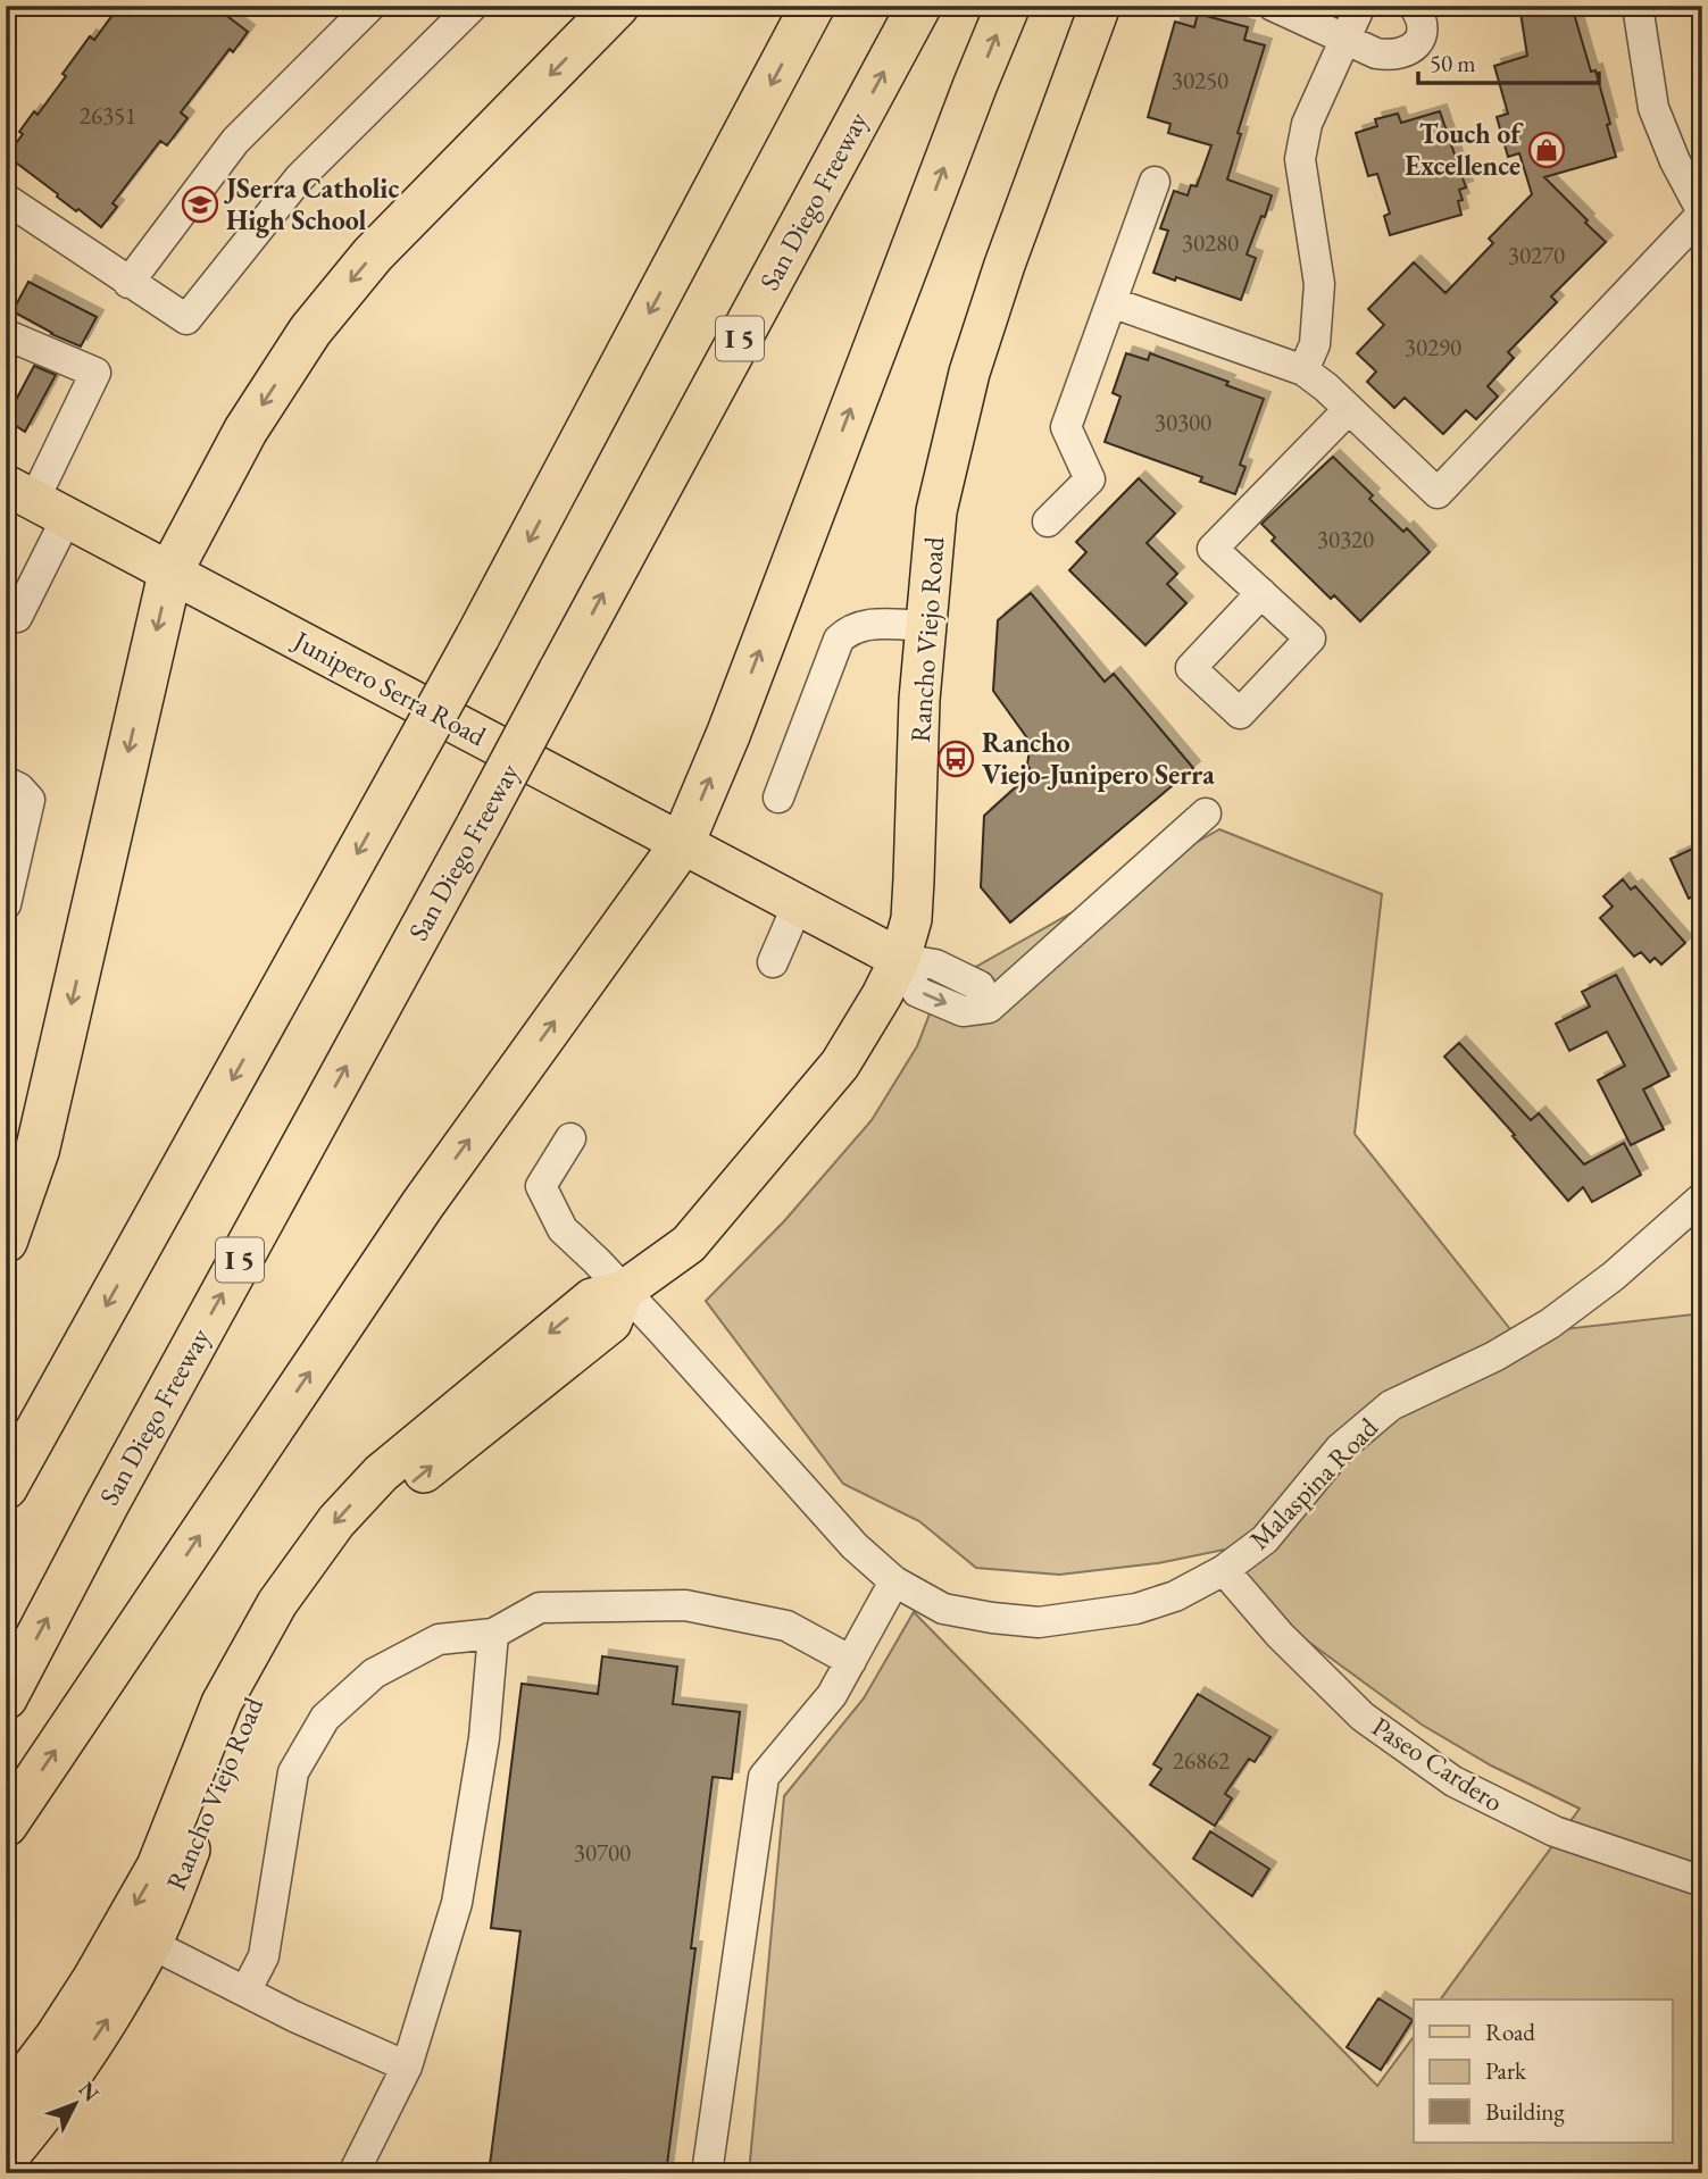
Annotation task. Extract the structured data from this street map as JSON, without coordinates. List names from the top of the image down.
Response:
{
  "streets": {
    "highway": ["San Diego Freeway", "I 5"],
    "main road": ["Rancho Viejo Road", "Junipero Serra Road"],
    "street": ["Malaspina Road", "Paseo Cardero"]
  },
  "crossings": [
    ["Rancho Viejo Road", "Junipero Serra Road"],
    ["Rancho Viejo Road", "Malaspina Road"],
    ["Malaspina Road", "Paseo Cardero"]
  ],
  "places": {
    "shop": ["Touch of Excellence"],
    "school or university": ["JSerra Catholic High School"],
    "bus stop": ["Rancho Viejo-Junipero Serra"]
  },
  "house_numbers": [
    "30250",
    "26351",
    "30280",
    "30270",
    "30290",
    "30300",
    "30320",
    "26862",
    "30700"
  ],
  "legend": ["Road", "Park", "Building"],
  "scale_bar": "50 m",
  "north": "top right"
}
